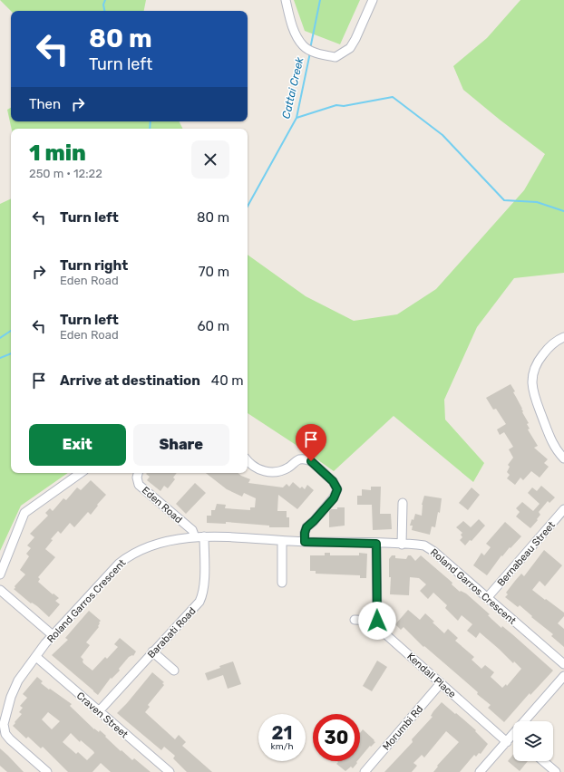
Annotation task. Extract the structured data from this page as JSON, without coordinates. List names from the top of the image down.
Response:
{
  "streets": {
    "street": [
      "Eden Road",
      "Bernabeau Street",
      "Roland Garros Crescent",
      "Barabati Road",
      "Kendall Place",
      "Craven Street",
      "Morumbi Rd"
    ]
  },
  "crossings": [
    ["Eden Road", "Roland Garros Crescent"],
    ["Bernabeau Street", "Roland Garros Crescent"],
    ["Roland Garros Crescent", "Barabati Road"],
    ["Roland Garros Crescent", "Craven Street"],
    ["Barabati Road", "Craven Street"],
    ["Kendall Place", "Morumbi Rd"]
  ],
  "water": ["Cattai Creek"],
  "page": {
    "turn": ["80 m", "Turn left"],
    "then": "Then",
    "heading": ["1 min", "250 m · 12:22"],
    "list": [
      {
        "name": "Turn left",
        "value": "80 m"
      },
      {
        "name": "Turn right",
        "note": "Eden Road",
        "value": "70 m"
      },
      {
        "name": "Turn left",
        "note": "Eden Road",
        "value": "60 m"
      },
      {
        "name": "Arrive at destination",
        "value": "40 m"
      }
    ],
    "buttons": ["Exit", "Share"],
    "speed": "21 km/h",
    "limit": "30"
  }
}
